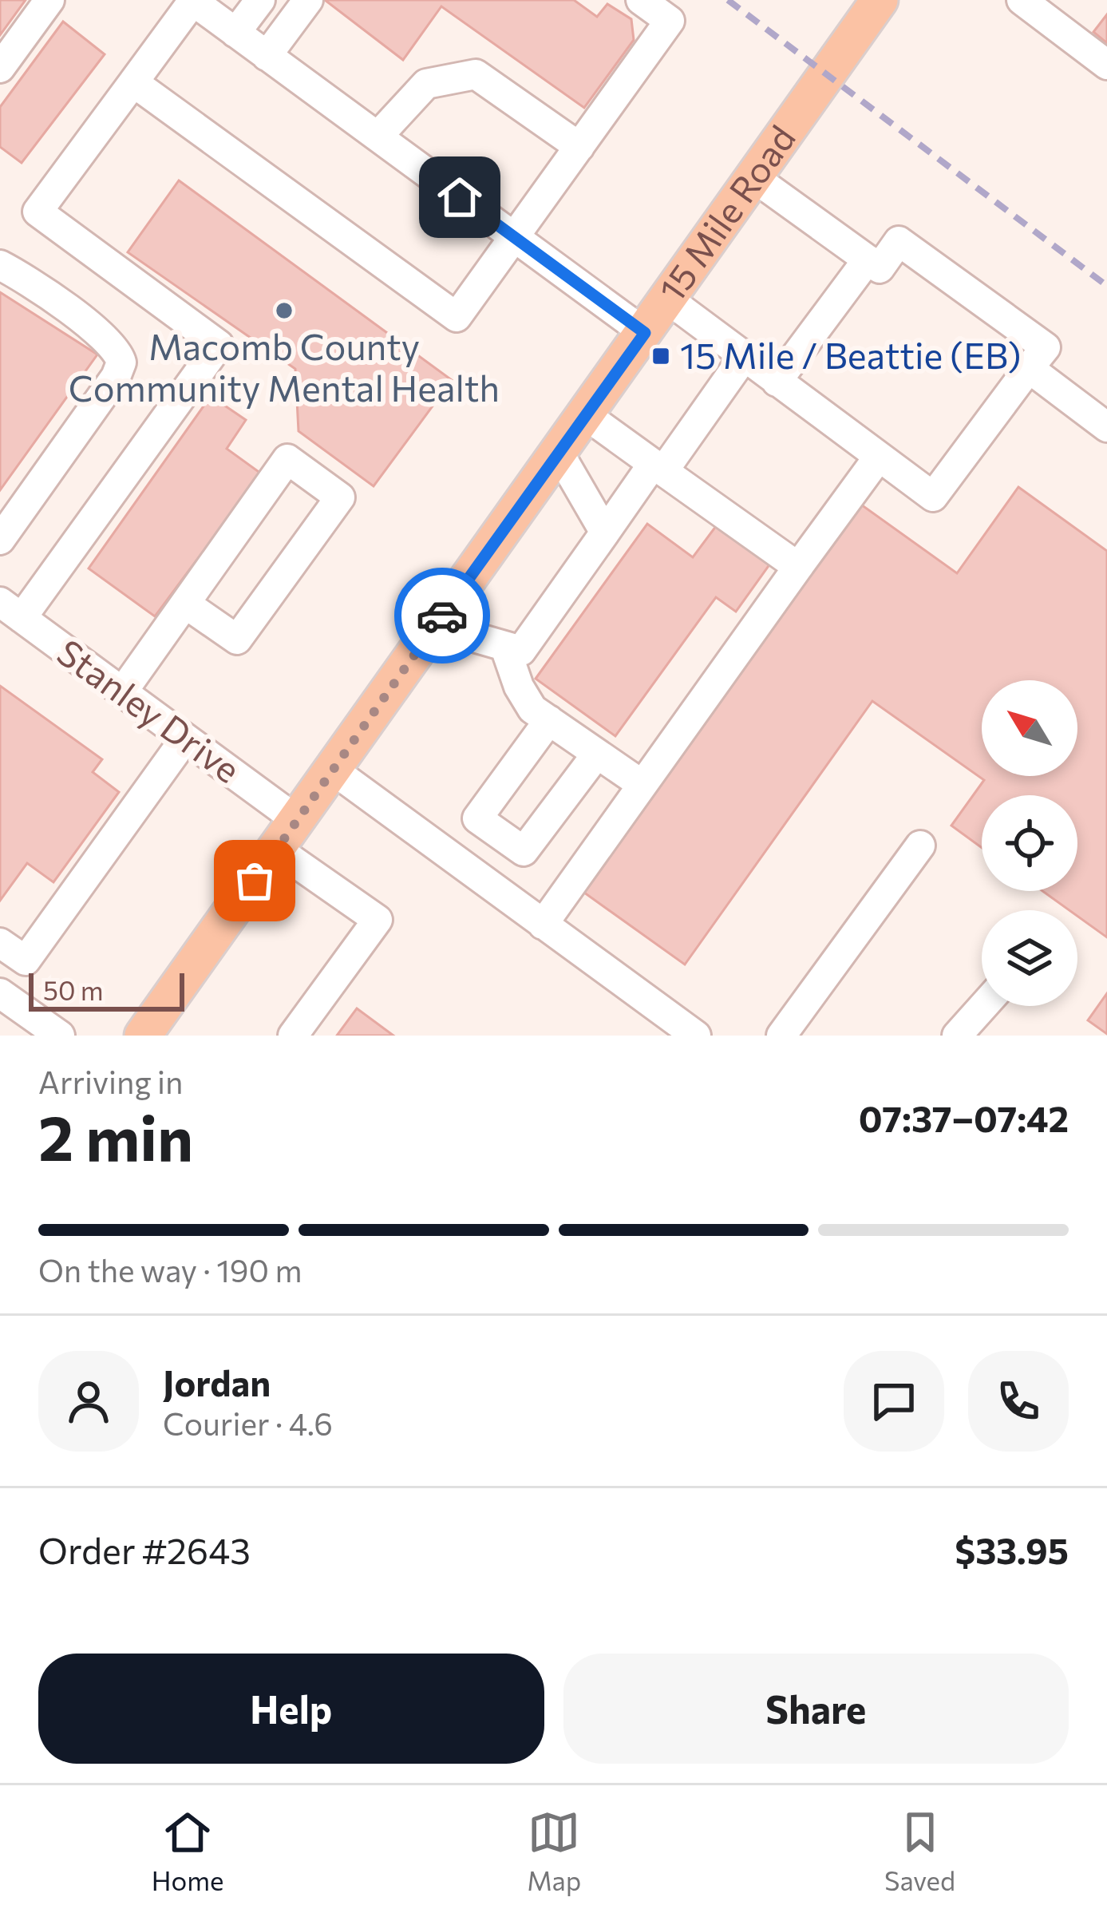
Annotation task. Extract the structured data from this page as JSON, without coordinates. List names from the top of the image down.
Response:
{
  "streets": {
    "main road": ["15 Mile Road"],
    "street": ["Stanley Drive"]
  },
  "crossings": [
    ["15 Mile Road", "Stanley Drive"]
  ],
  "places": {
    "other": ["Macomb County Community Mental Health"],
    "transit": ["15 Mile / Beattie (EB)"]
  },
  "scale_bar": "50 m",
  "north": "top left",
  "page": {
    "scale": "50 m",
    "heading": ["2 min", "Arriving in", "07:37–07:42"],
    "panel": [
      "Jordan",
      "Courier · 4.6",
      "Order #2643",
      "$33.95"
    ],
    "bar": "On the way · 190 m",
    "buttons": ["Help", "Share"],
    "tabs": ["Home", "Map", "Saved"]
  }
}
